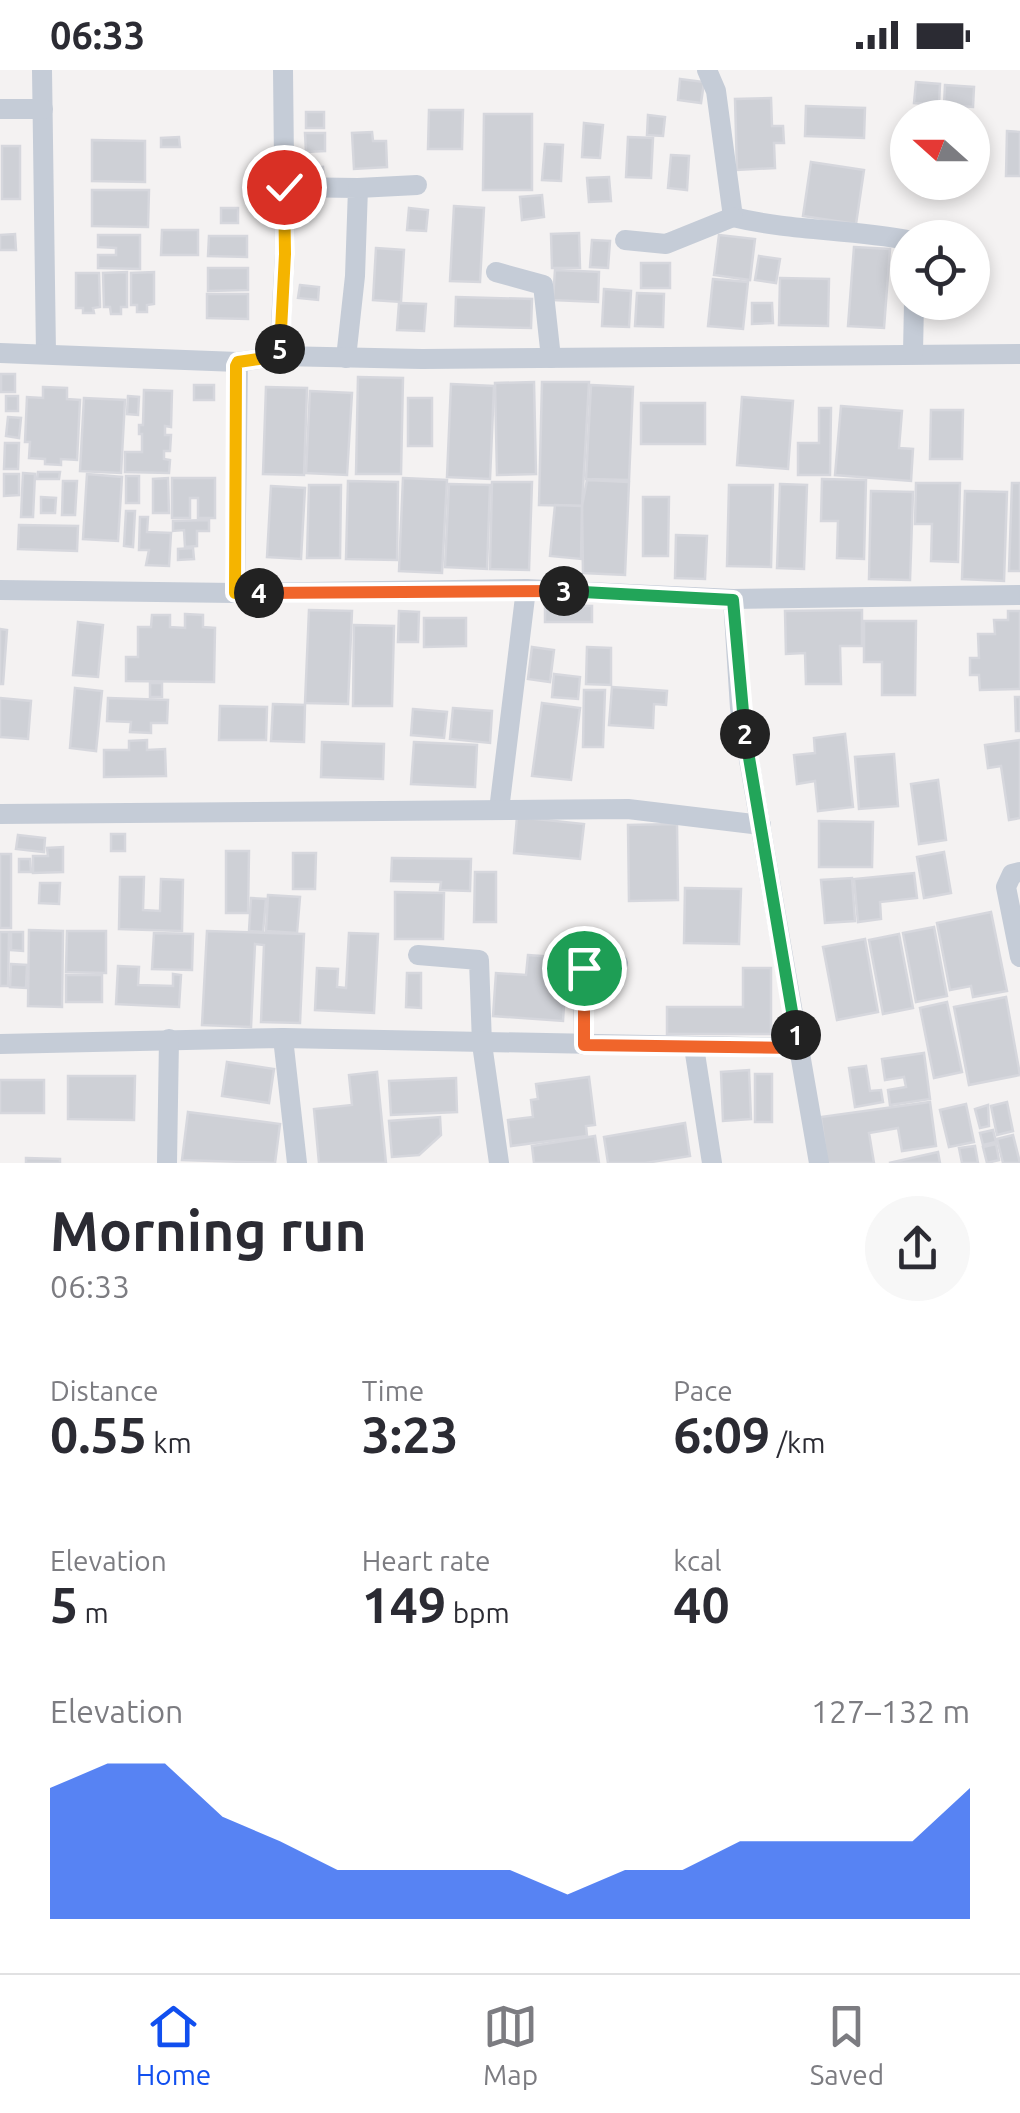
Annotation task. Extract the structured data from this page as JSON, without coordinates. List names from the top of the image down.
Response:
{
  "north": "left",
  "page": {
    "status": "06:33",
    "pins": [
      "5",
      "3",
      "4",
      "2",
      "1"
    ],
    "heading": ["Morning run", "06:33"],
    "stats": [
      ["Distance", "0.55 km"],
      ["Time", "3:23"],
      ["Pace", "6:09 /km"],
      ["Elevation", "5 m"],
      ["Heart rate", "149 bpm"],
      ["kcal", "40"]
    ],
    "chart": ["Elevation", "127–132 m"],
    "tabs": ["Home", "Map", "Saved"]
  }
}
